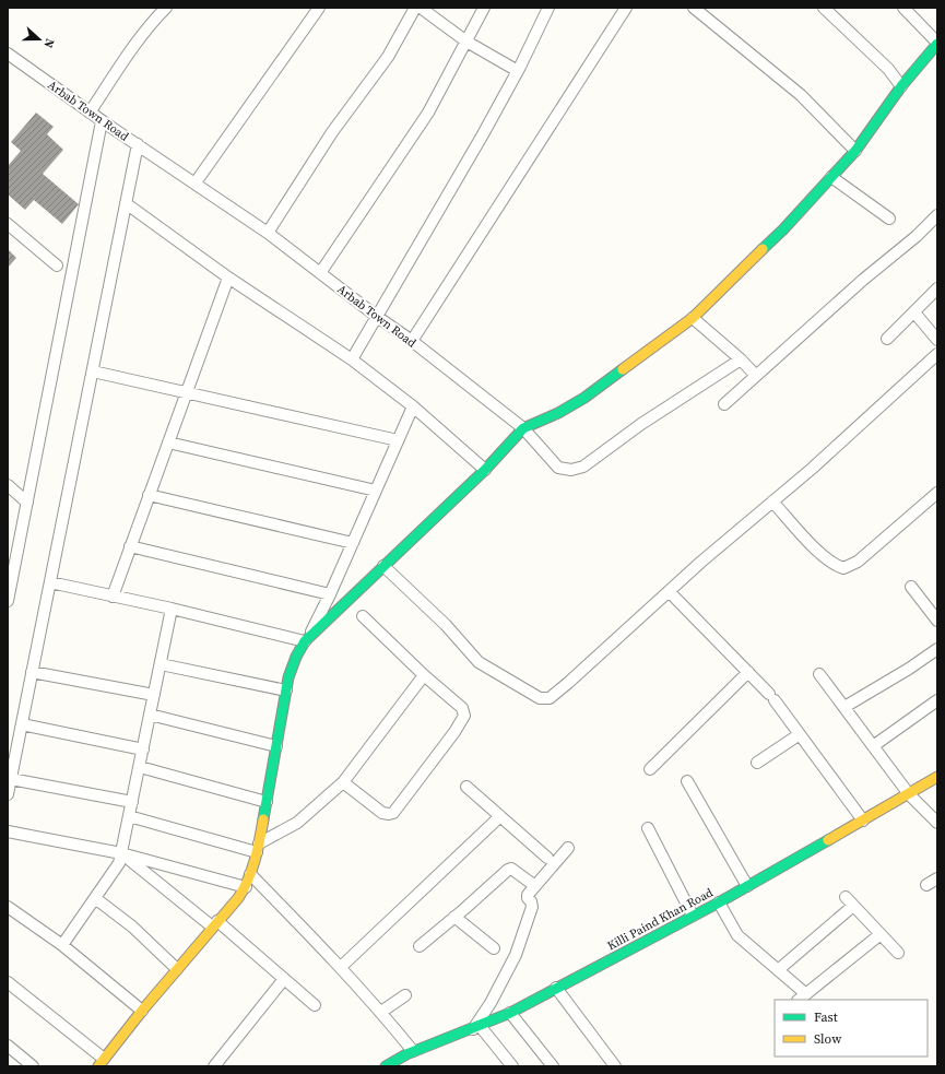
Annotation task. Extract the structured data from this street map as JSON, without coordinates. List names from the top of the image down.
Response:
{
  "streets": {
    "street": ["Arbab Town Road", "Killi Paind Khan Road"]
  },
  "legend": ["Fast", "Slow"],
  "north": "right"
}
